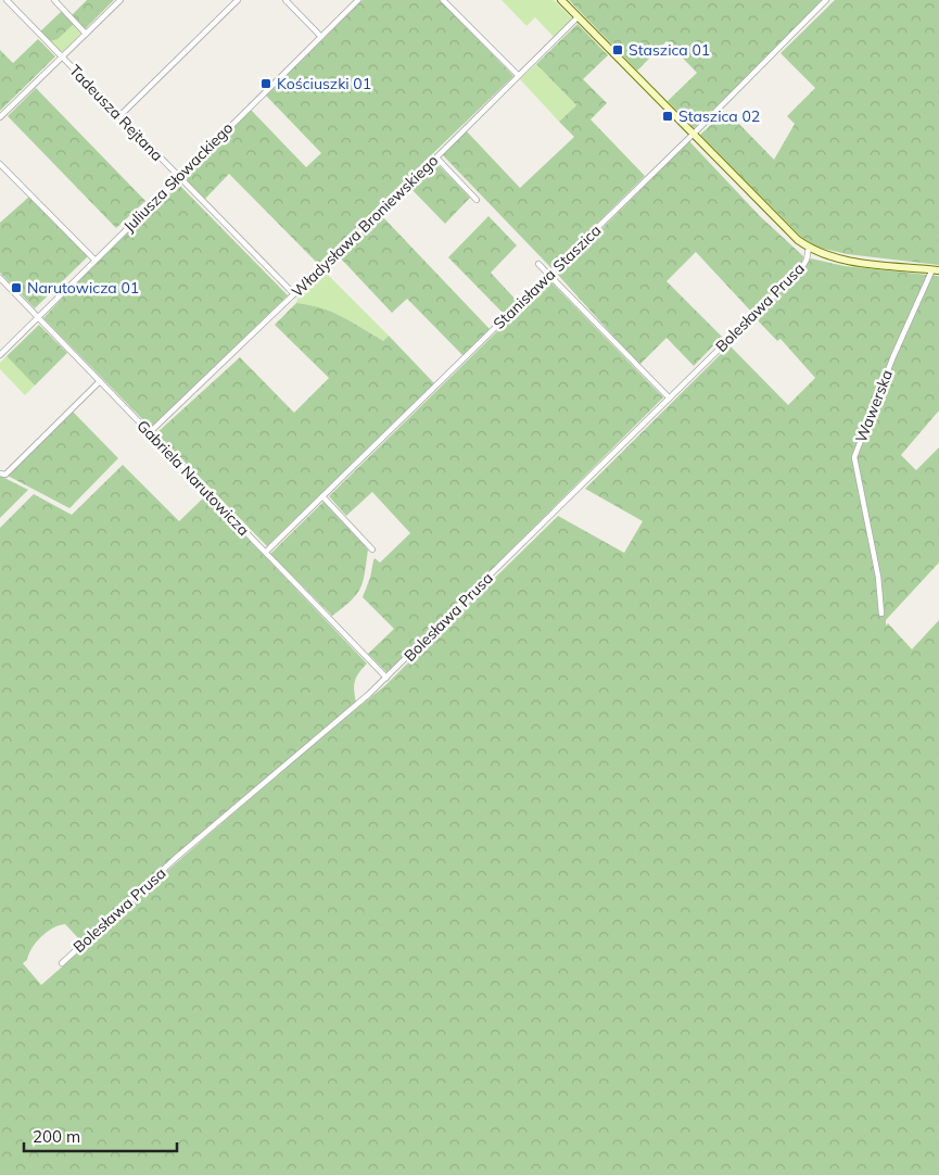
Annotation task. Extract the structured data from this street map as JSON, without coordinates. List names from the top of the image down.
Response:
{
  "streets": {
    "street": [
      "Tadeusza Rejtana",
      "Juliusza Słowackiego",
      "Władysława Broniewskiego",
      "Stanisława Staszica",
      "Bolesława Prusa",
      "Wawerska",
      "Gabriela Narutowicza"
    ]
  },
  "crossings": [
    ["Tadeusza Rejtana", "Juliusza Słowackiego"],
    ["Tadeusza Rejtana", "Władysława Broniewskiego"],
    ["Juliusza Słowackiego", "Gabriela Narutowicza"],
    ["Władysława Broniewskiego", "Gabriela Narutowicza"],
    ["Stanisława Staszica", "Gabriela Narutowicza"],
    ["Bolesława Prusa", "Gabriela Narutowicza"]
  ],
  "places": {
    "transit": [
      "Staszica 01",
      "Kościuszki 01",
      "Staszica 02",
      "Narutowicza 01"
    ]
  },
  "scale_bar": "200 m"
}
